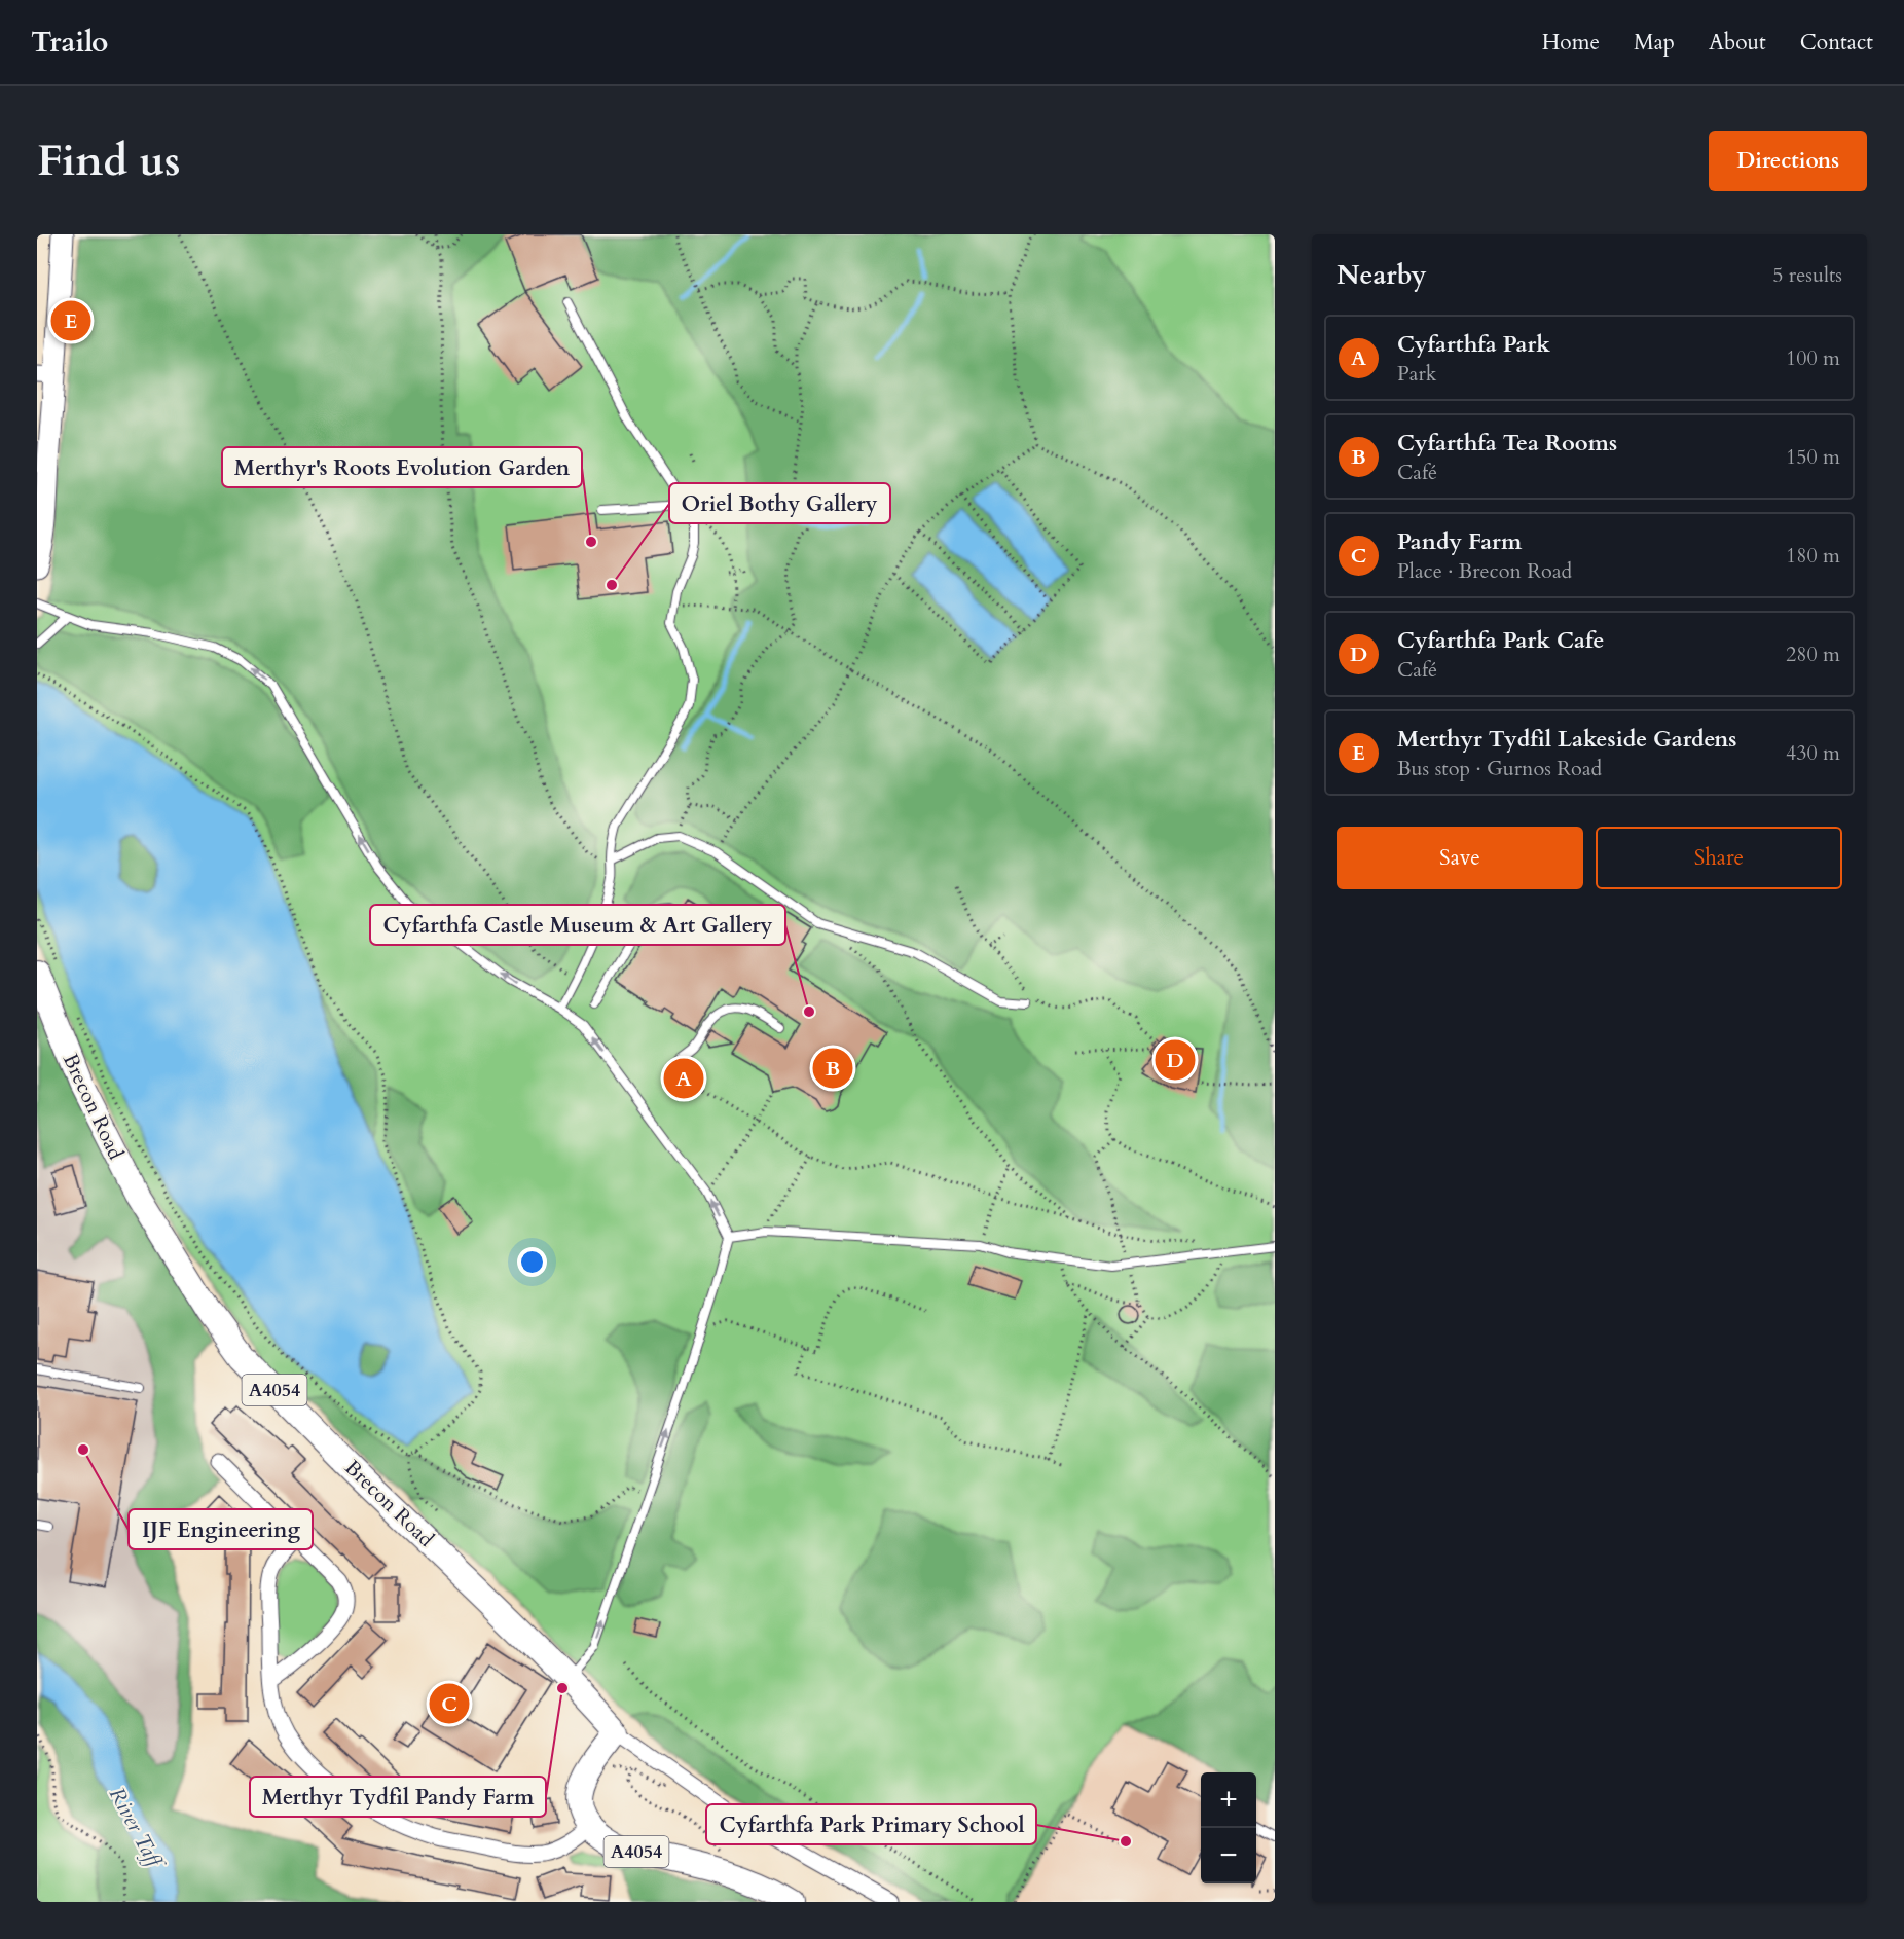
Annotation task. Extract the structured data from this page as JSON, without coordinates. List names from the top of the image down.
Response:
{
  "streets": {
    "main road": ["Brecon Road", "A4054"]
  },
  "crossings": [
    ["Brecon Road", "A4054"]
  ],
  "water": ["River Taff"],
  "places": [
    "Merthyr's Roots Evolution Garden",
    "Oriel Bothy Gallery",
    "Cyfarthfa Castle Museum & Art Gallery",
    "IJF Engineering",
    "Merthyr Tydfil Pandy Farm",
    "Cyfarthfa Park Primary School"
  ],
  "page": {
    "header": "Trailo",
    "nav": [
      "Home",
      "Map",
      "About",
      "Contact"
    ],
    "buttons": [
      "Directions",
      ["Save", "Share"]
    ],
    "title": "Find us",
    "heading": ["Nearby", "5 results"],
    "pins": [
      "E",
      "D",
      "B",
      "A",
      "C"
    ],
    "list": [
      {
        "mark": "A",
        "name": "Cyfarthfa Park",
        "note": "Park",
        "value": "100 m"
      },
      {
        "mark": "B",
        "name": "Cyfarthfa Tea Rooms",
        "note": "Café",
        "value": "150 m"
      },
      {
        "mark": "C",
        "name": "Pandy Farm",
        "note": "Place · Brecon Road",
        "value": "180 m"
      },
      {
        "mark": "D",
        "name": "Cyfarthfa Park Cafe",
        "note": "Café",
        "value": "280 m"
      },
      {
        "mark": "E",
        "name": "Merthyr Tydfil Lakeside Gardens",
        "note": "Bus stop · Gurnos Road",
        "value": "430 m"
      }
    ],
    "map_buttons": ["+", "−"]
  }
}
